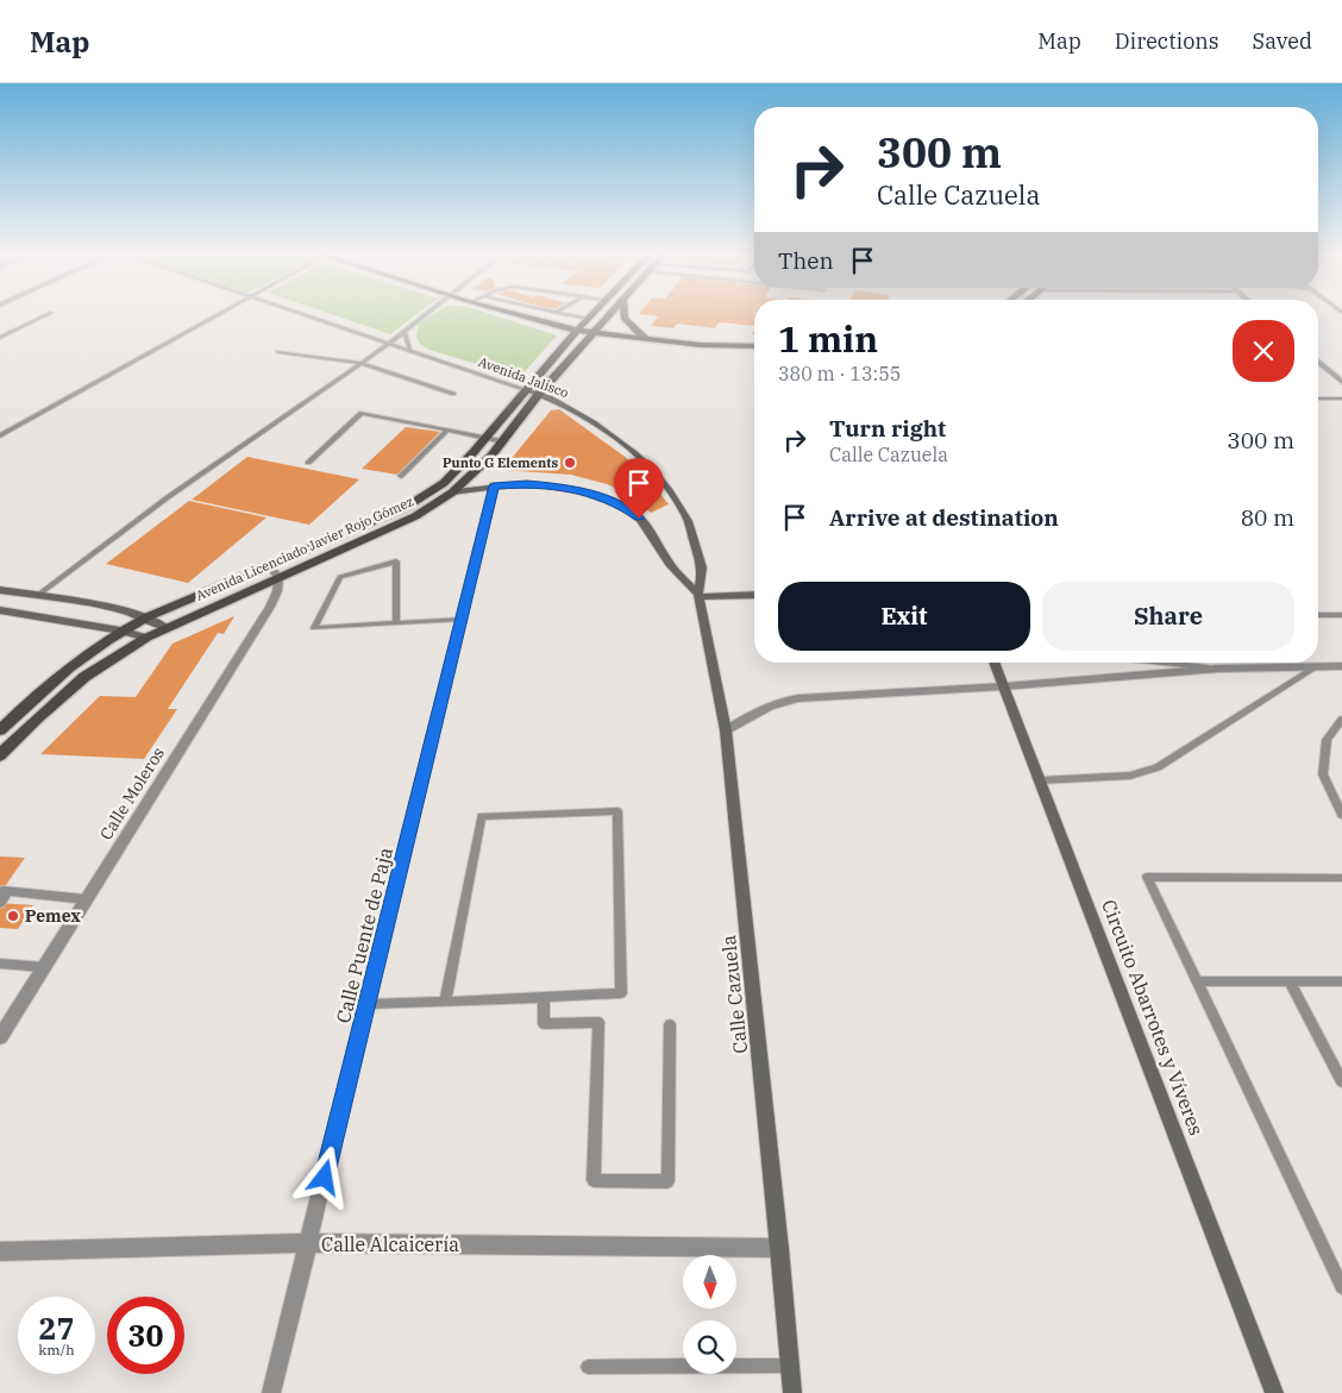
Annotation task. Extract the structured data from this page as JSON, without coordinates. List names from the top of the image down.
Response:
{
  "streets": {
    "main road": [
      "Avenida Jalisco",
      "Avenida Licenciado Javier Rojo Gómez",
      "Calle Cazuela",
      "Circuito Abarrotes y Víveres"
    ],
    "street": ["Calle Moleros", "Calle Puente de Paja", "Calle Alcaicería"]
  },
  "crossings": [
    ["Avenida Jalisco", "Avenida Licenciado Javier Rojo Gómez"],
    ["Avenida Jalisco", "Calle Cazuela"],
    ["Avenida Licenciado Javier Rojo Gómez", "Calle Moleros"],
    ["Calle Puente de Paja", "Calle Alcaicería"],
    ["Calle Cazuela", "Calle Alcaicería"]
  ],
  "places": ["Punto G Elements", "Pemex"],
  "north": "bottom",
  "page": {
    "header": "Map",
    "nav": ["Map", "Directions", "Saved"],
    "turn": ["300 m", "Calle Cazuela"],
    "then": "Then",
    "heading": ["1 min", "380 m · 13:55"],
    "list": [
      {
        "name": "Turn right",
        "note": "Calle Cazuela",
        "value": "300 m"
      },
      {
        "name": "Arrive at destination",
        "value": "80 m"
      }
    ],
    "buttons": ["Exit", "Share"],
    "speed": "27 km/h",
    "limit": "30"
  }
}
